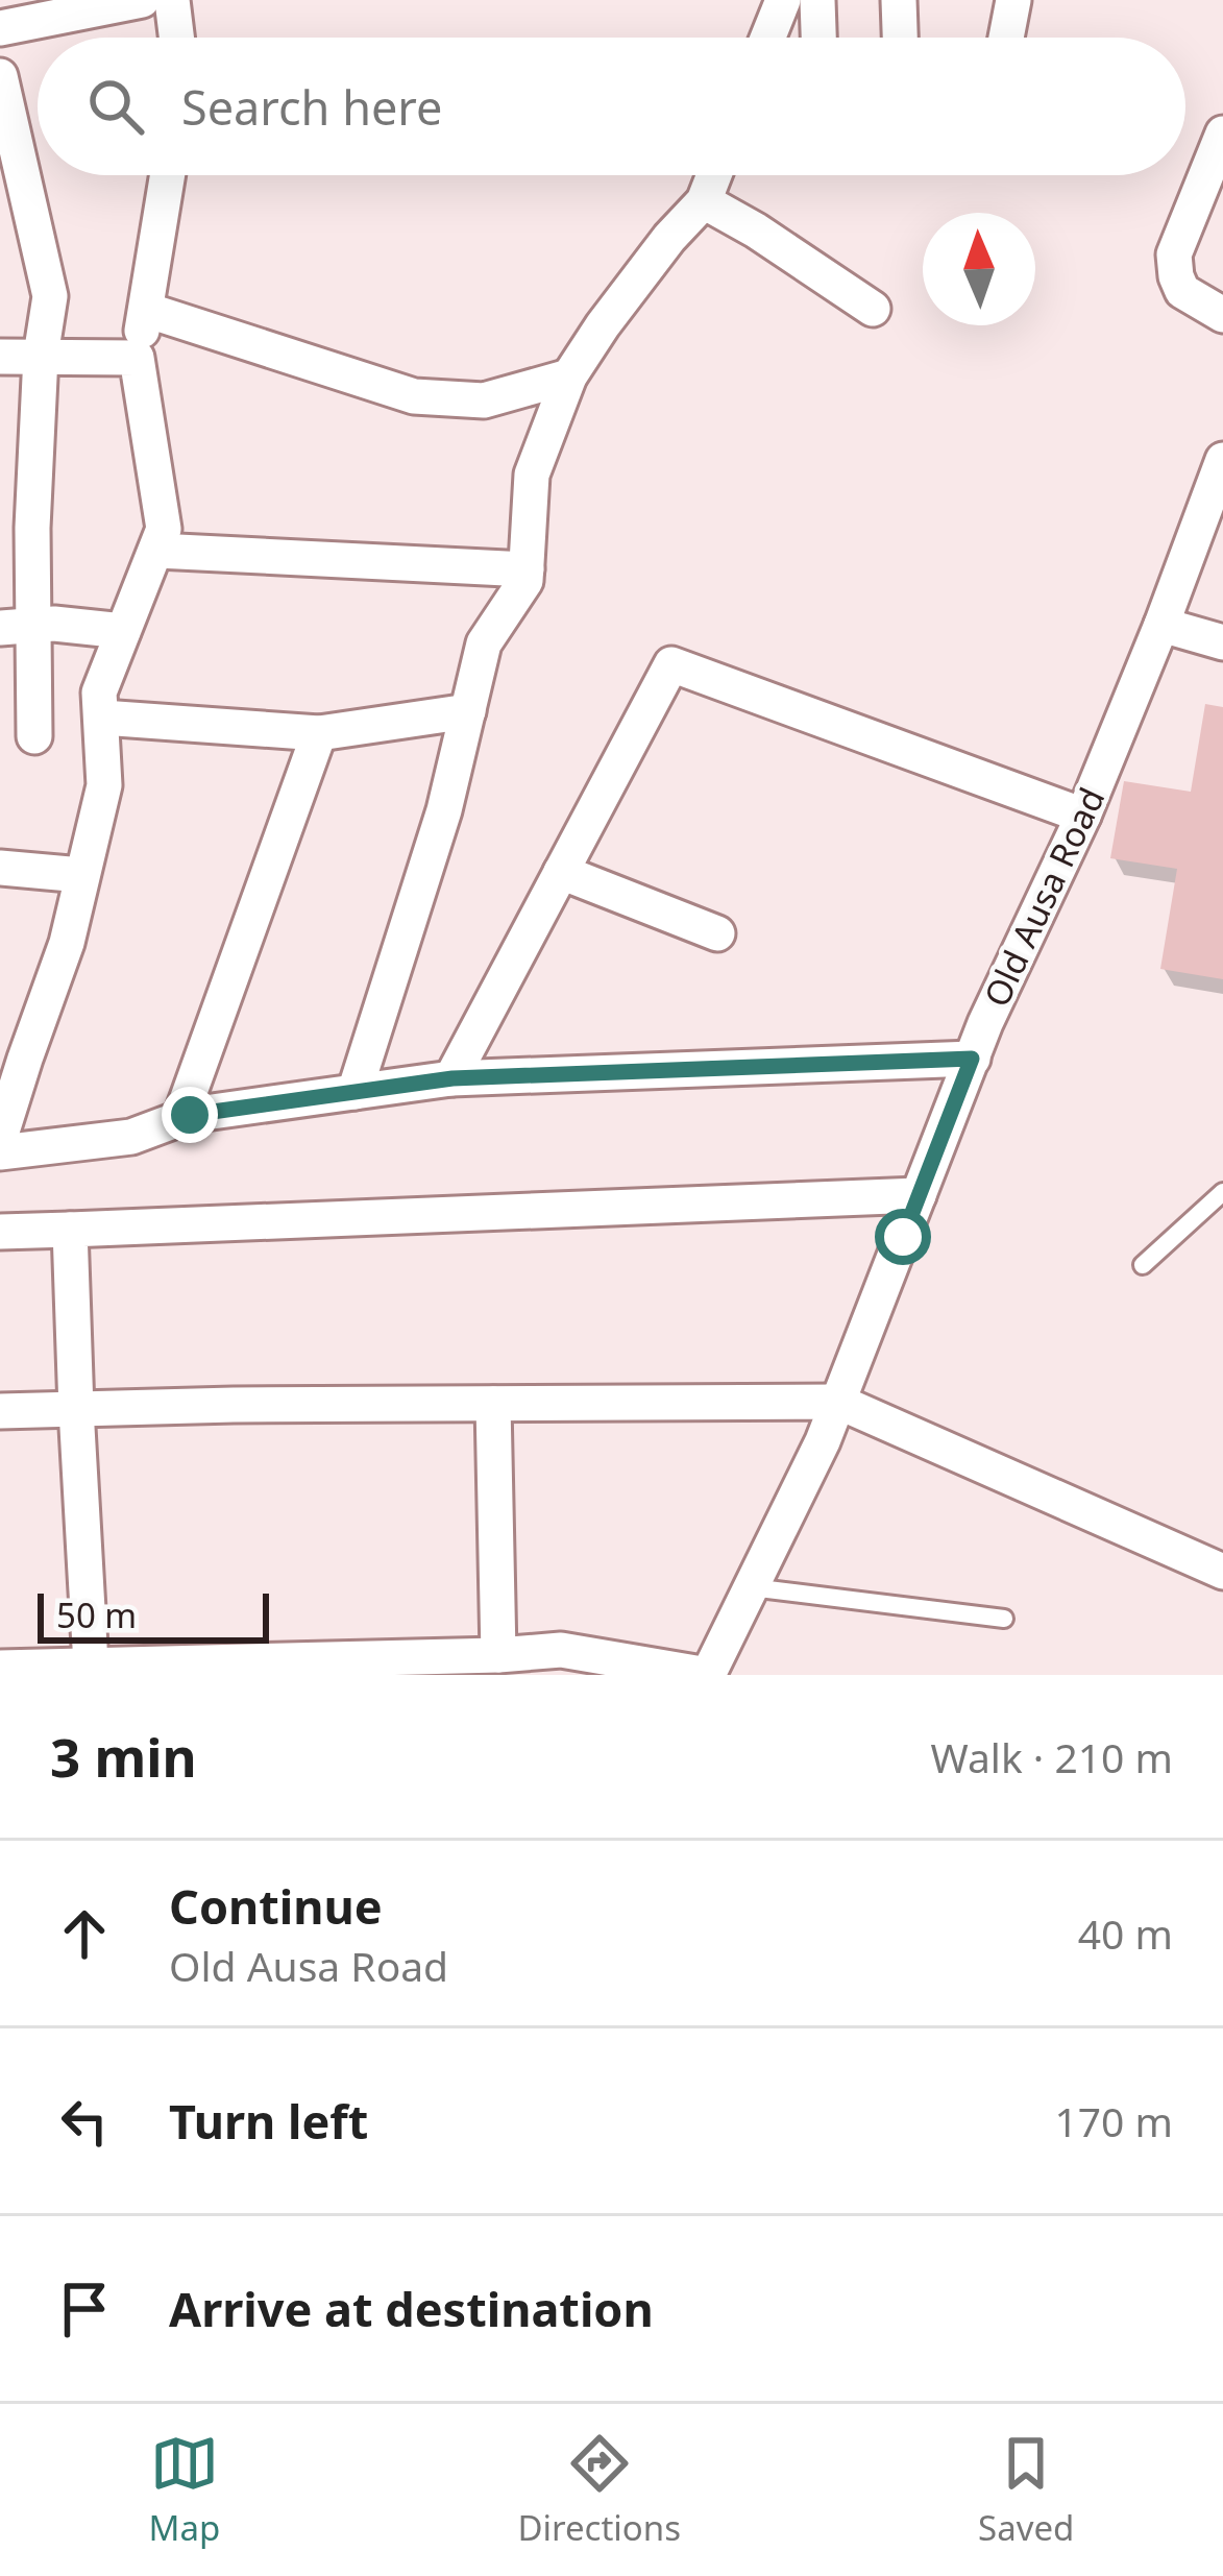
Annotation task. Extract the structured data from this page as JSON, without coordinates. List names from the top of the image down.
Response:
{
  "streets": {
    "street": ["Old Ausa Road"]
  },
  "scale_bar": "50 m",
  "north": "top",
  "page": {
    "search": "Search here",
    "scale": "50 m",
    "heading": ["3 min", "Walk · 210 m"],
    "list": [
      ["Continue", "Old Ausa Road", "40 m"],
      ["Turn left", "170 m"],
      "Arrive at destination"
    ],
    "nav": ["Map", "Directions", "Saved"]
  }
}
